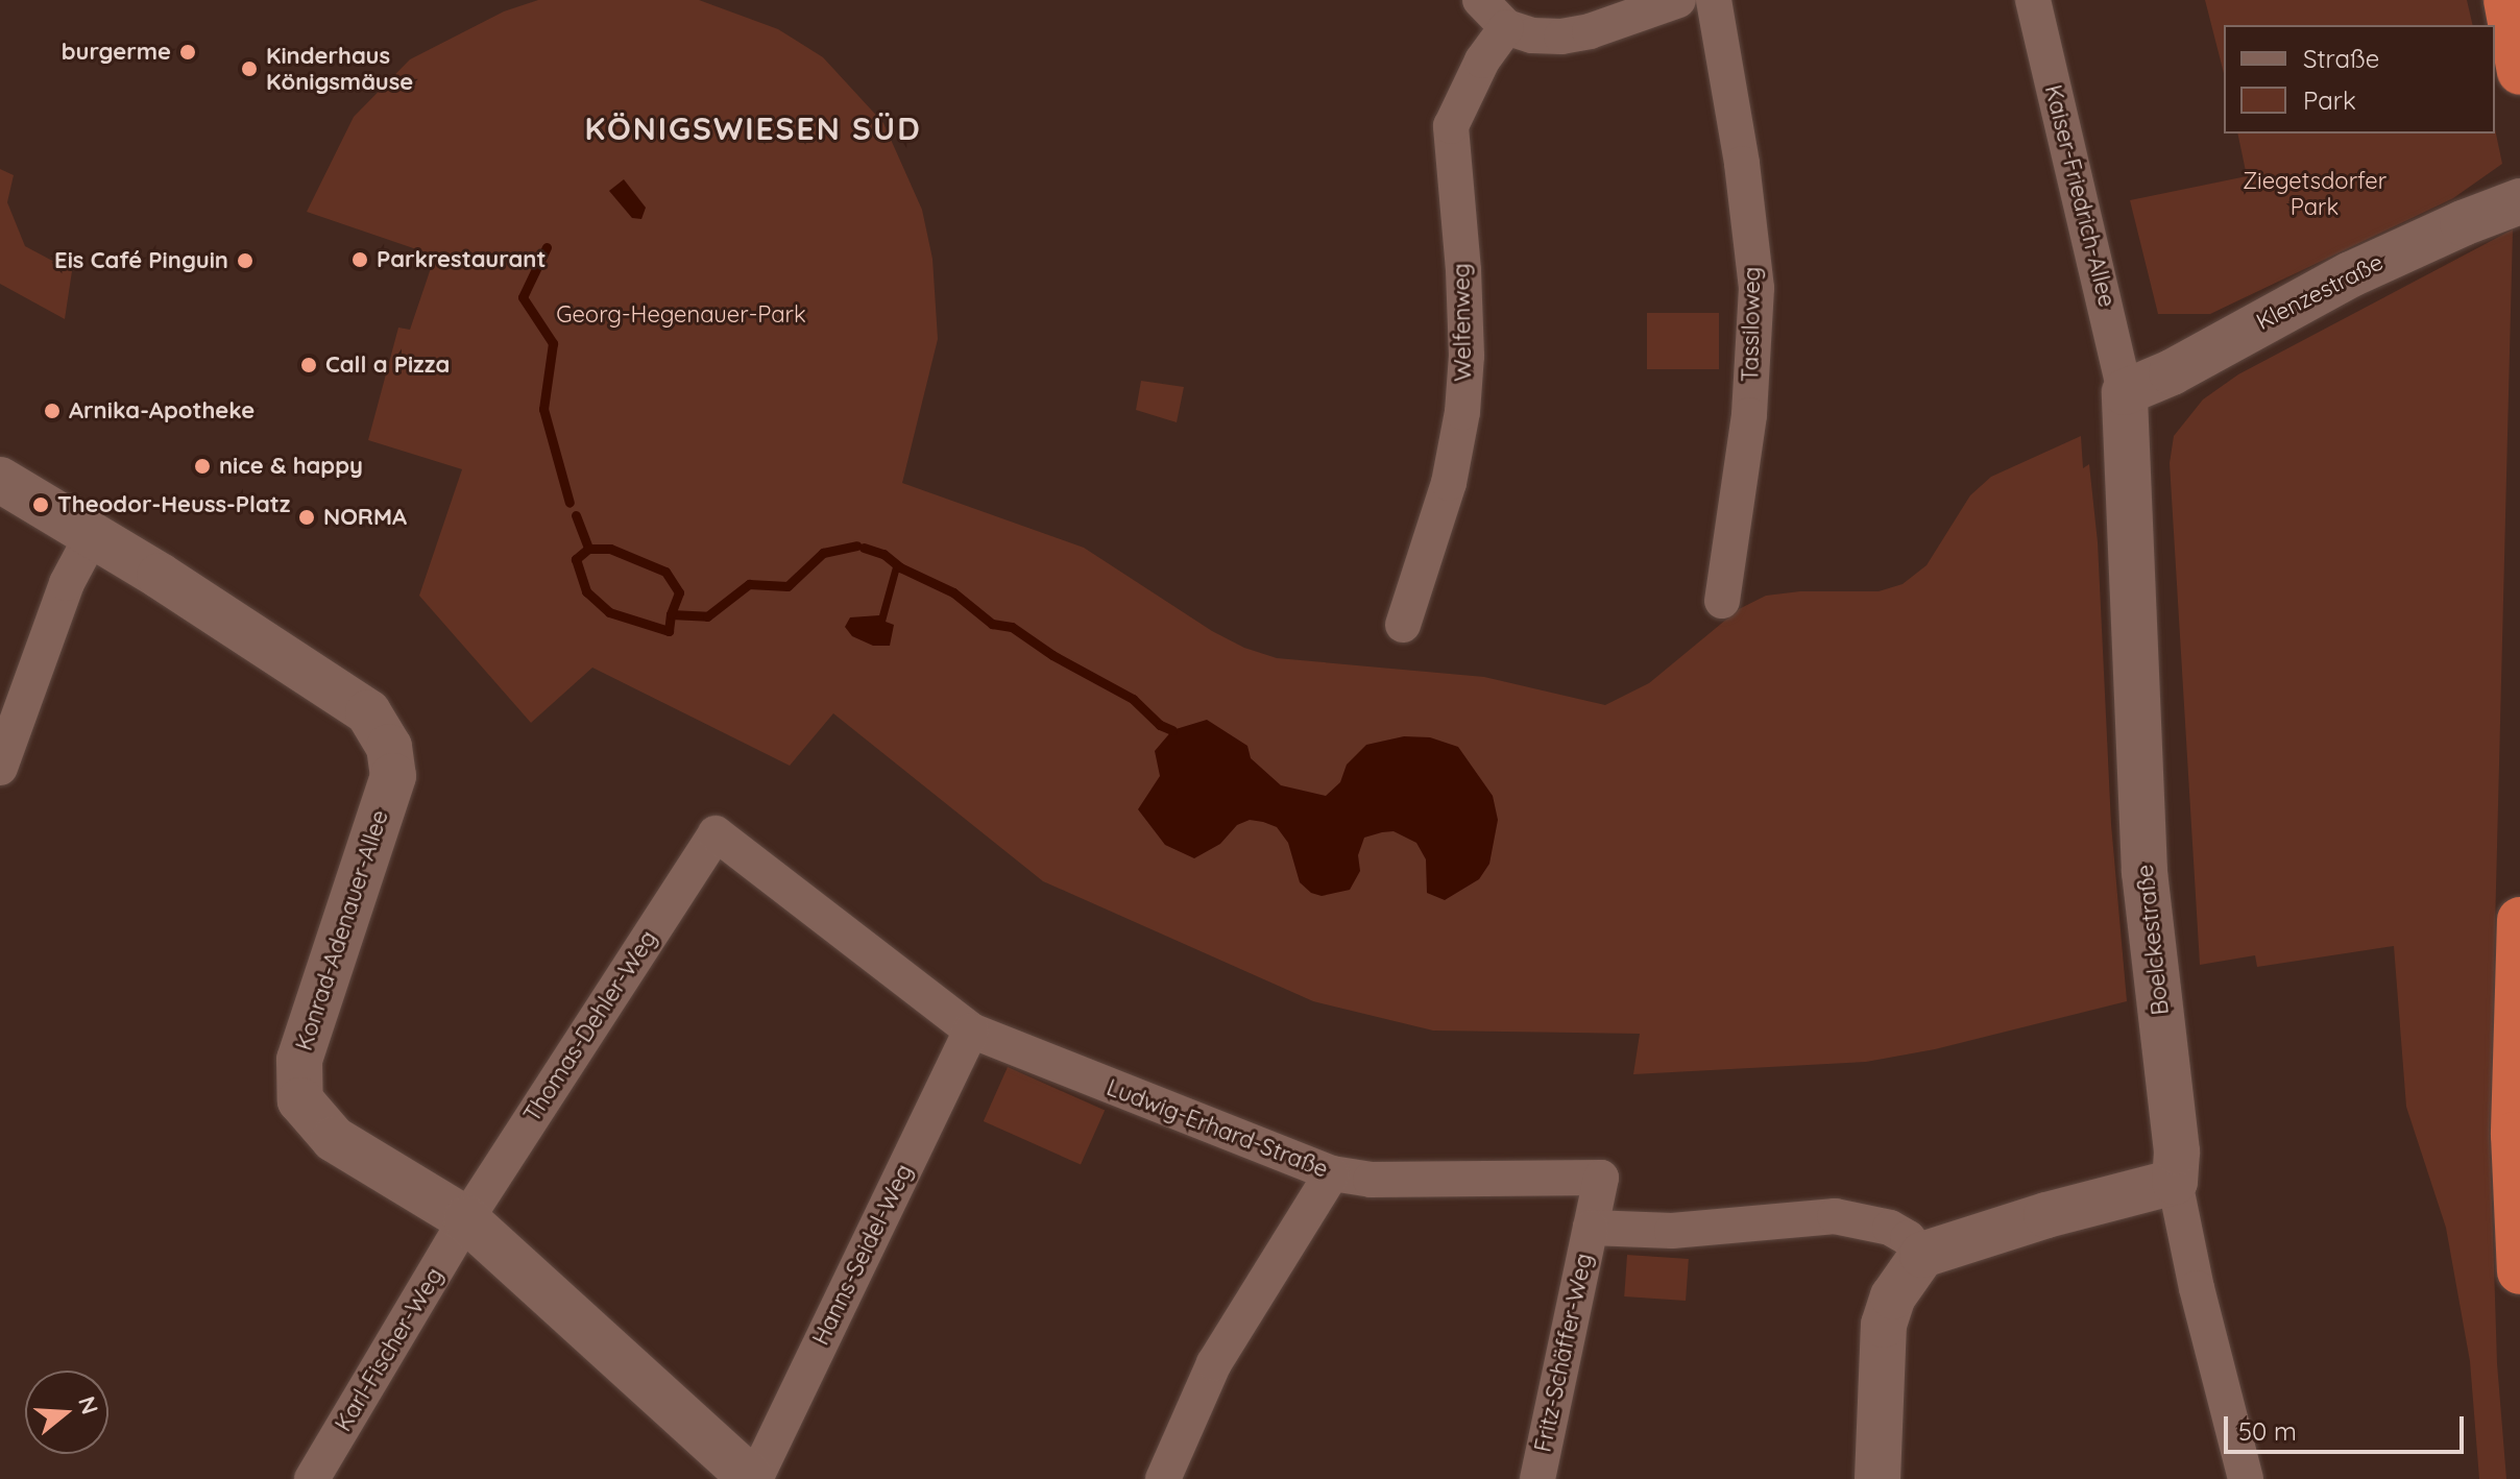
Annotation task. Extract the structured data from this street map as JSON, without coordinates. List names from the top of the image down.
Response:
{
  "streets": {
    "street": [
      "Kaiser-Friedrich-Allee",
      "Klenzestraße",
      "Welfenweg",
      "Tassiloweg",
      "Konrad-Adenauer-Allee",
      "Boelckestraße",
      "Thomas-Dehler-Weg",
      "Ludwig-Erhard-Straße",
      "Hanns-Seidel-Weg",
      "Karl-Fischer-Weg",
      "Fritz-Schäffer-Weg"
    ]
  },
  "crossings": [
    ["Kaiser-Friedrich-Allee", "Klenzestraße"],
    ["Kaiser-Friedrich-Allee", "Boelckestraße"],
    ["Klenzestraße", "Boelckestraße"],
    ["Konrad-Adenauer-Allee", "Thomas-Dehler-Weg"],
    ["Konrad-Adenauer-Allee", "Hanns-Seidel-Weg"],
    ["Konrad-Adenauer-Allee", "Karl-Fischer-Weg"],
    ["Thomas-Dehler-Weg", "Ludwig-Erhard-Straße"],
    ["Thomas-Dehler-Weg", "Karl-Fischer-Weg"],
    ["Ludwig-Erhard-Straße", "Hanns-Seidel-Weg"],
    ["Ludwig-Erhard-Straße", "Fritz-Schäffer-Weg"]
  ],
  "districts": ["KÖNIGSWIESEN SÜD"],
  "parks": ["Ziegetsdorfer Park", "Georg-Hegenauer-Park"],
  "places": [
    "burgerme",
    "Kinderhaus Königsmäuse",
    "Parkrestaurant",
    "Eis Café Pinguin",
    "Call a Pizza",
    "Arnika-Apotheke",
    "nice & happy",
    "Theodor-Heuss-Platz",
    "NORMA"
  ],
  "legend": ["Straße", "Park"],
  "scale_bar": "50 m",
  "north": "right"
}
